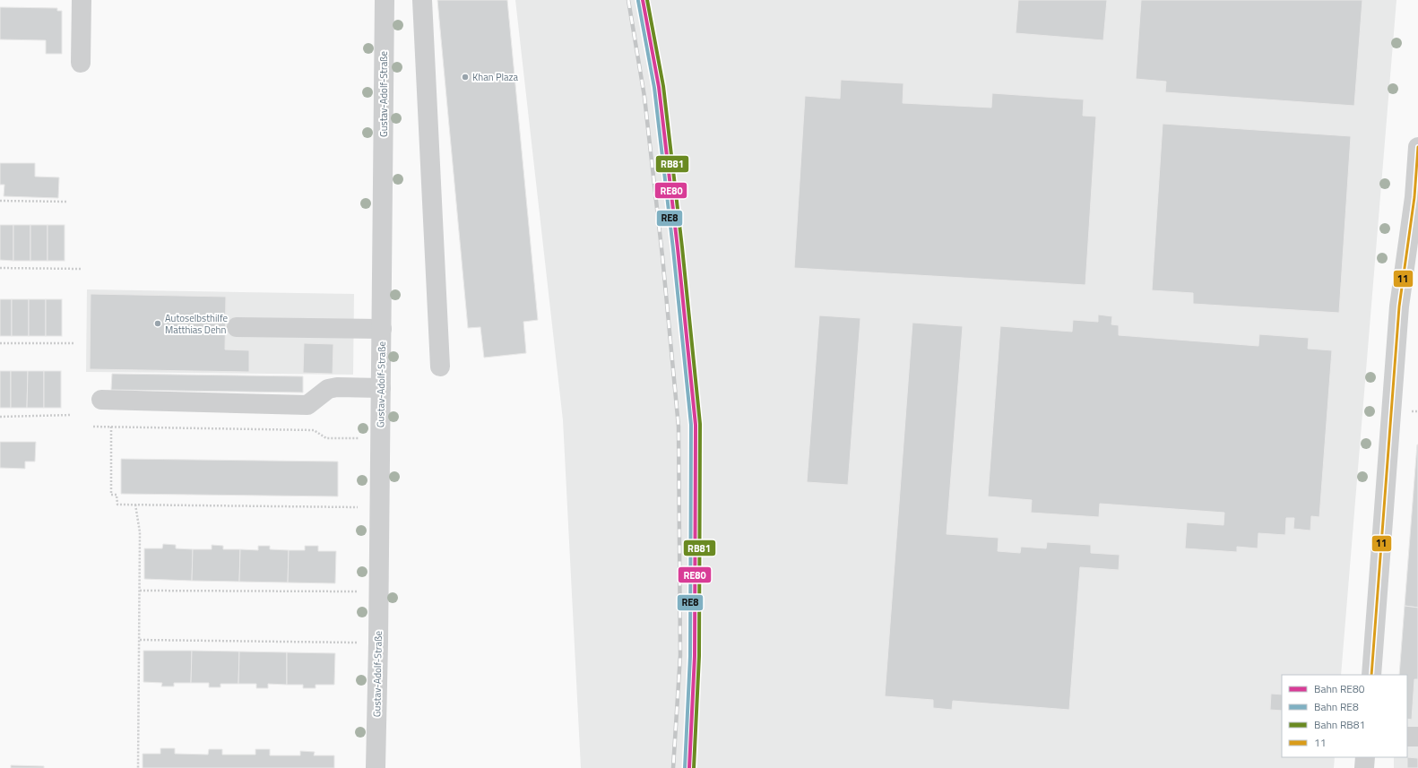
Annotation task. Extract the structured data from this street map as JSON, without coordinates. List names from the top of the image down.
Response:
{
  "streets": {
    "street": ["Gustav-Adolf-Straße"]
  },
  "places": ["Khan Plaza", "Autoselbsthilfe Matthias Dehn"],
  "lines": [
    "rail line RE80",
    "rail line RB81",
    "rail line RE8",
    "transit line 11"
  ],
  "legend": [
    "Bahn RE80",
    "Bahn RE8",
    "Bahn RB81",
    "11"
  ]
}
